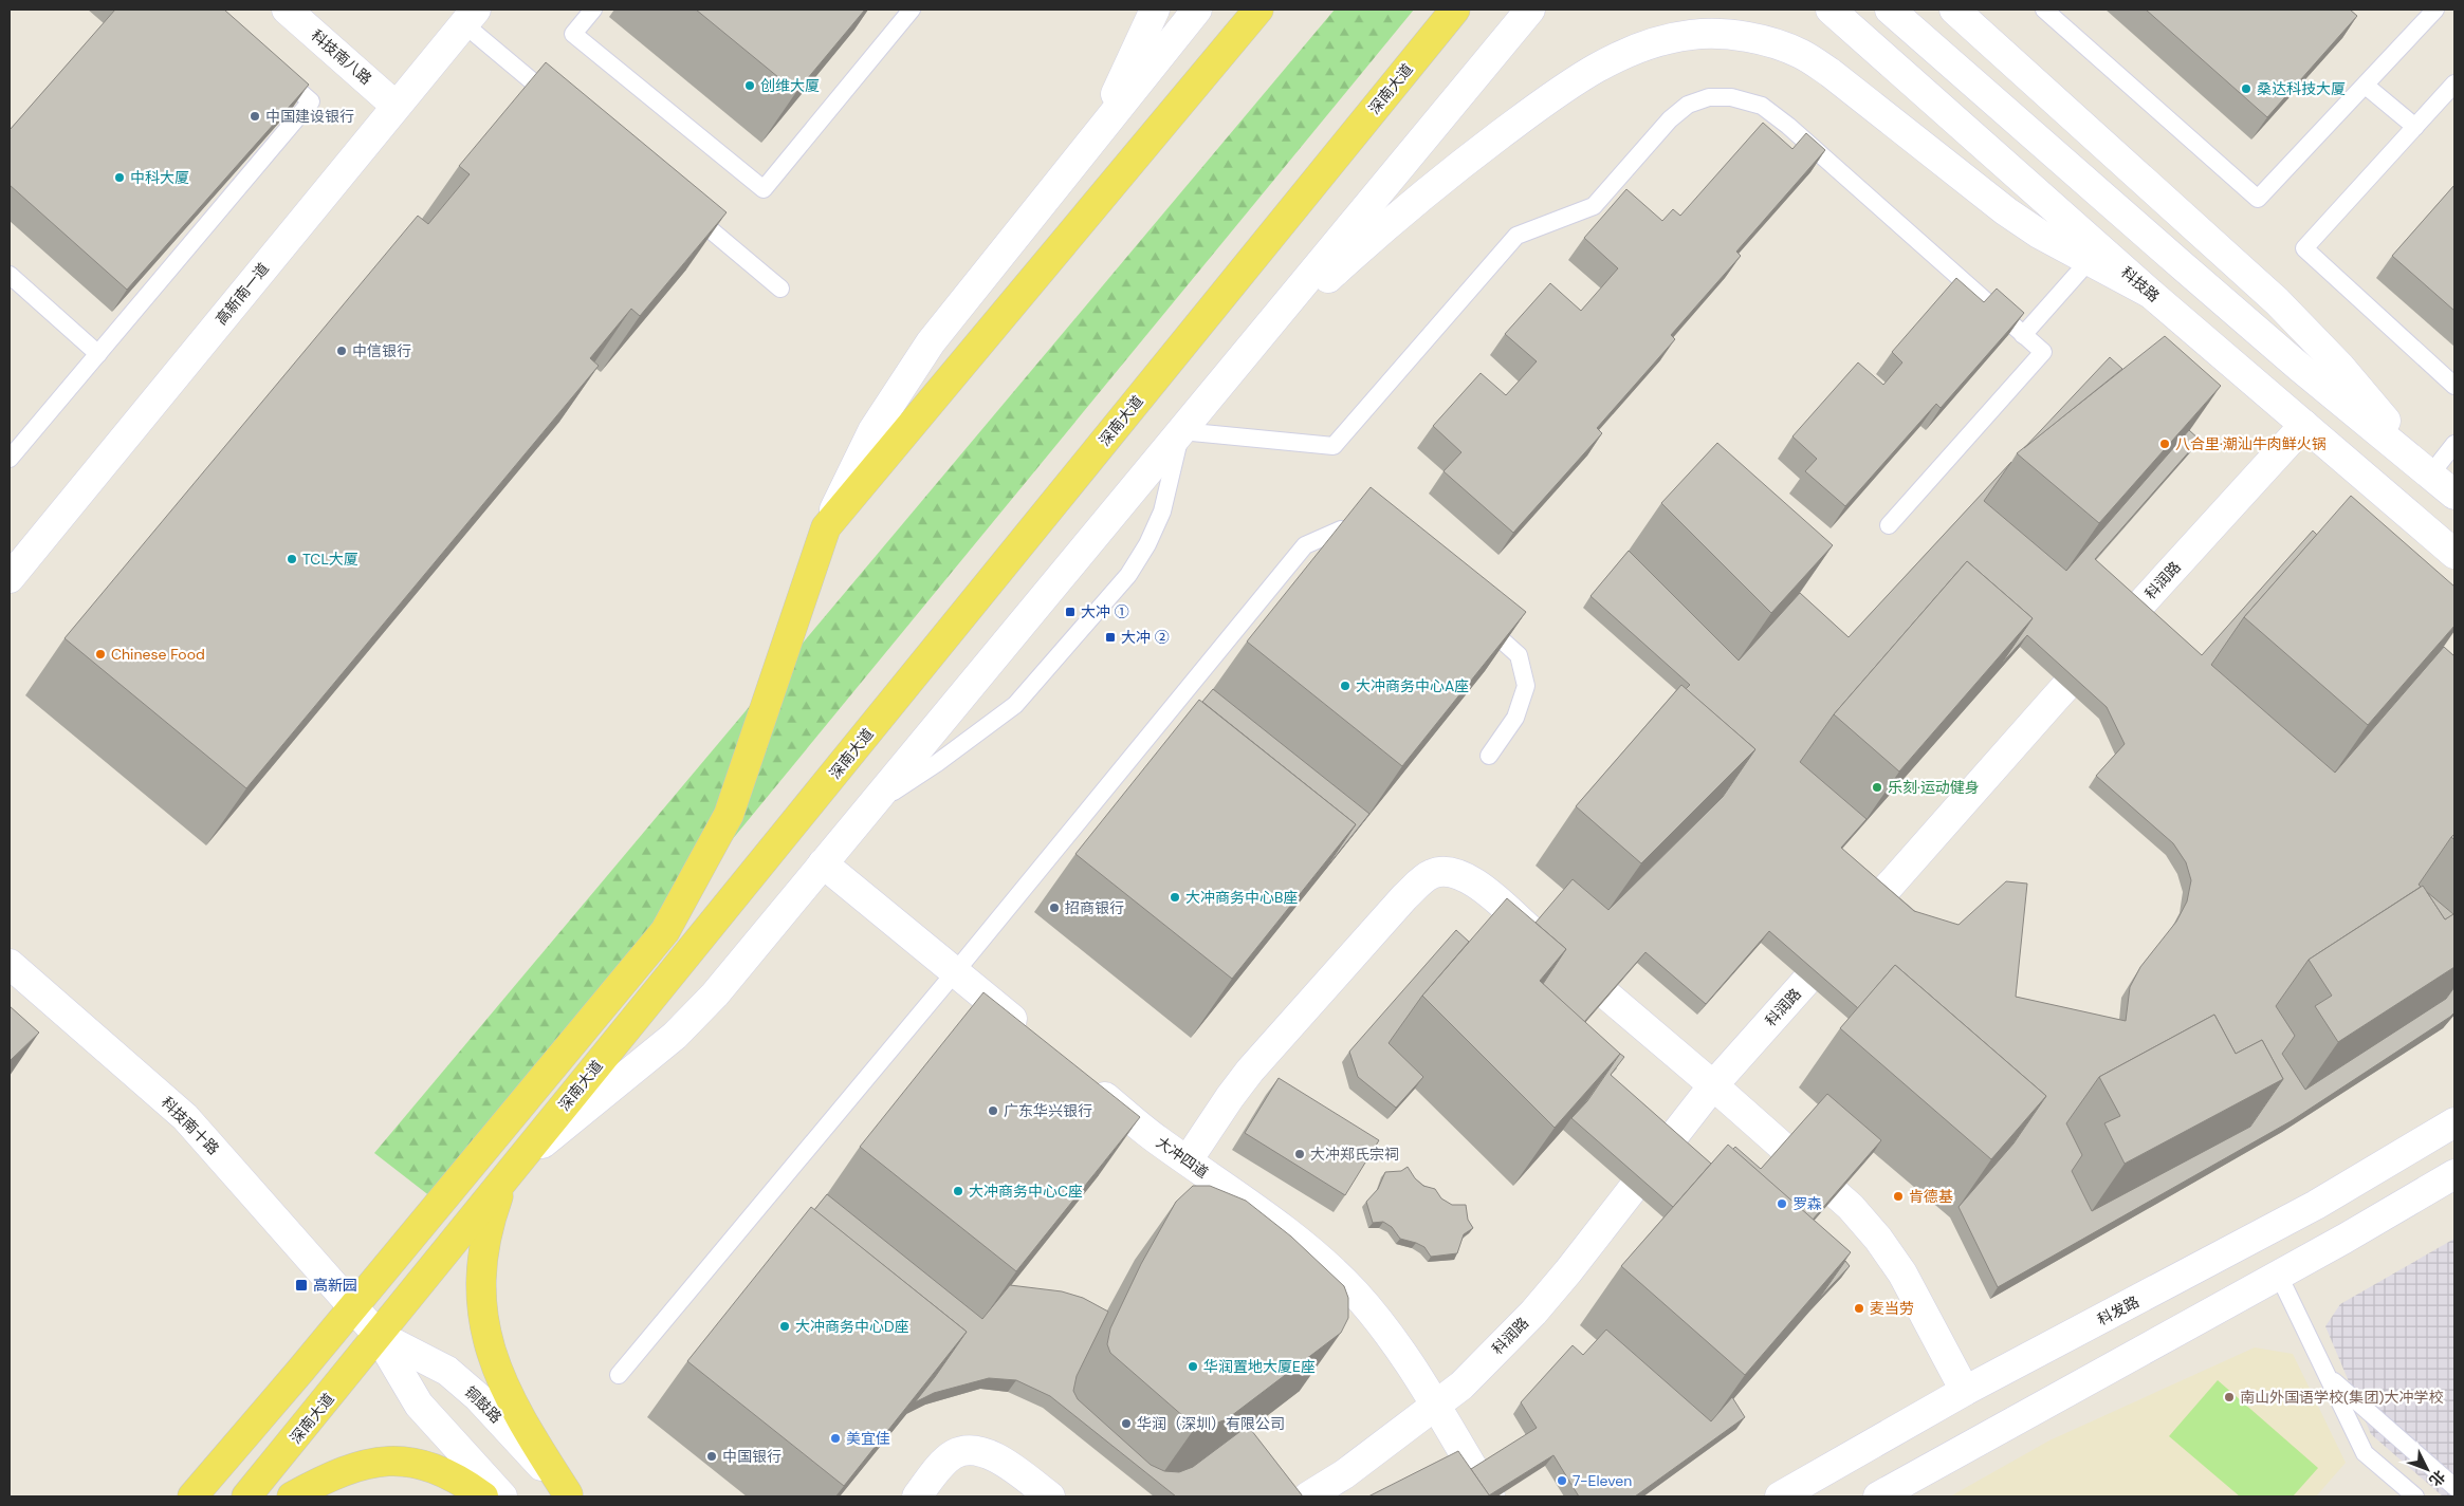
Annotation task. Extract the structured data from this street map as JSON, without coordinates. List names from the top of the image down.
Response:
{
  "streets": {
    "main road": ["深南大道"],
    "street": [
      "科技南八路",
      "科技路",
      "高新南一道",
      "科润路",
      "科技南十路",
      "大冲四道",
      "科发路",
      "铜鼓路"
    ]
  },
  "crossings": [
    ["科技南八路", "高新南一道"],
    ["深南大道", "铜鼓路"],
    ["科技路", "科润路"],
    ["科润路", "大冲四道"],
    ["科技南十路", "铜鼓路"]
  ],
  "places": {
    "other": [
      "创维大厦",
      "桑达科技大厦",
      "中国建设银行",
      "中科大厦",
      "中信银行",
      "八合里·潮汕牛肉鲜火锅",
      "TCL大厦",
      "Chinese Food",
      "大冲商务中心A座",
      "乐刻·运动健身",
      "大冲商务中心B座",
      "招商银行",
      "广东华兴银行",
      "大冲郑氏宗祠",
      "大冲商务中心C座",
      "肯德基",
      "罗森",
      "麦当劳",
      "大冲商务中心D座",
      "华润置地大厦E座",
      "南山外国语学校(集团)大冲学校",
      "华润（深圳）有限公司",
      "美宜佳",
      "中国银行",
      "7-Eleven"
    ],
    "transit": ["大冲 ①", "大冲 ②", "高新园"]
  },
  "north": "bottom right"
}
